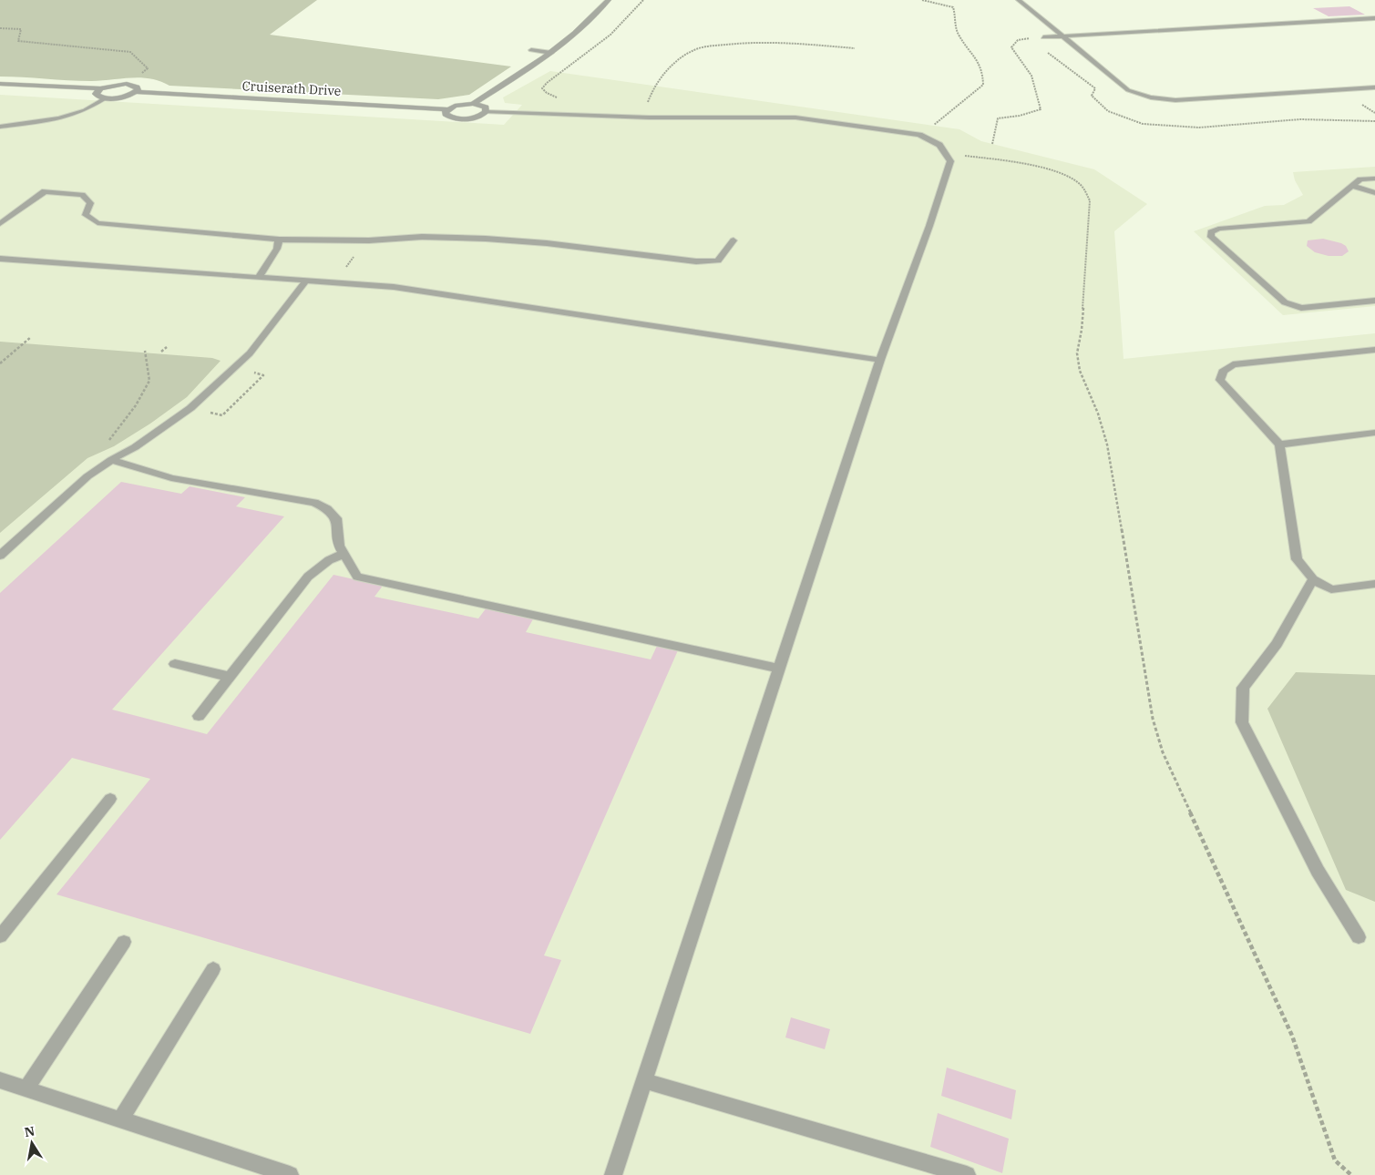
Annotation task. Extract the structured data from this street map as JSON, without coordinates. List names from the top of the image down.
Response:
{
  "streets": {
    "street": ["Cruiserath Drive"]
  },
  "north": "top"
}
